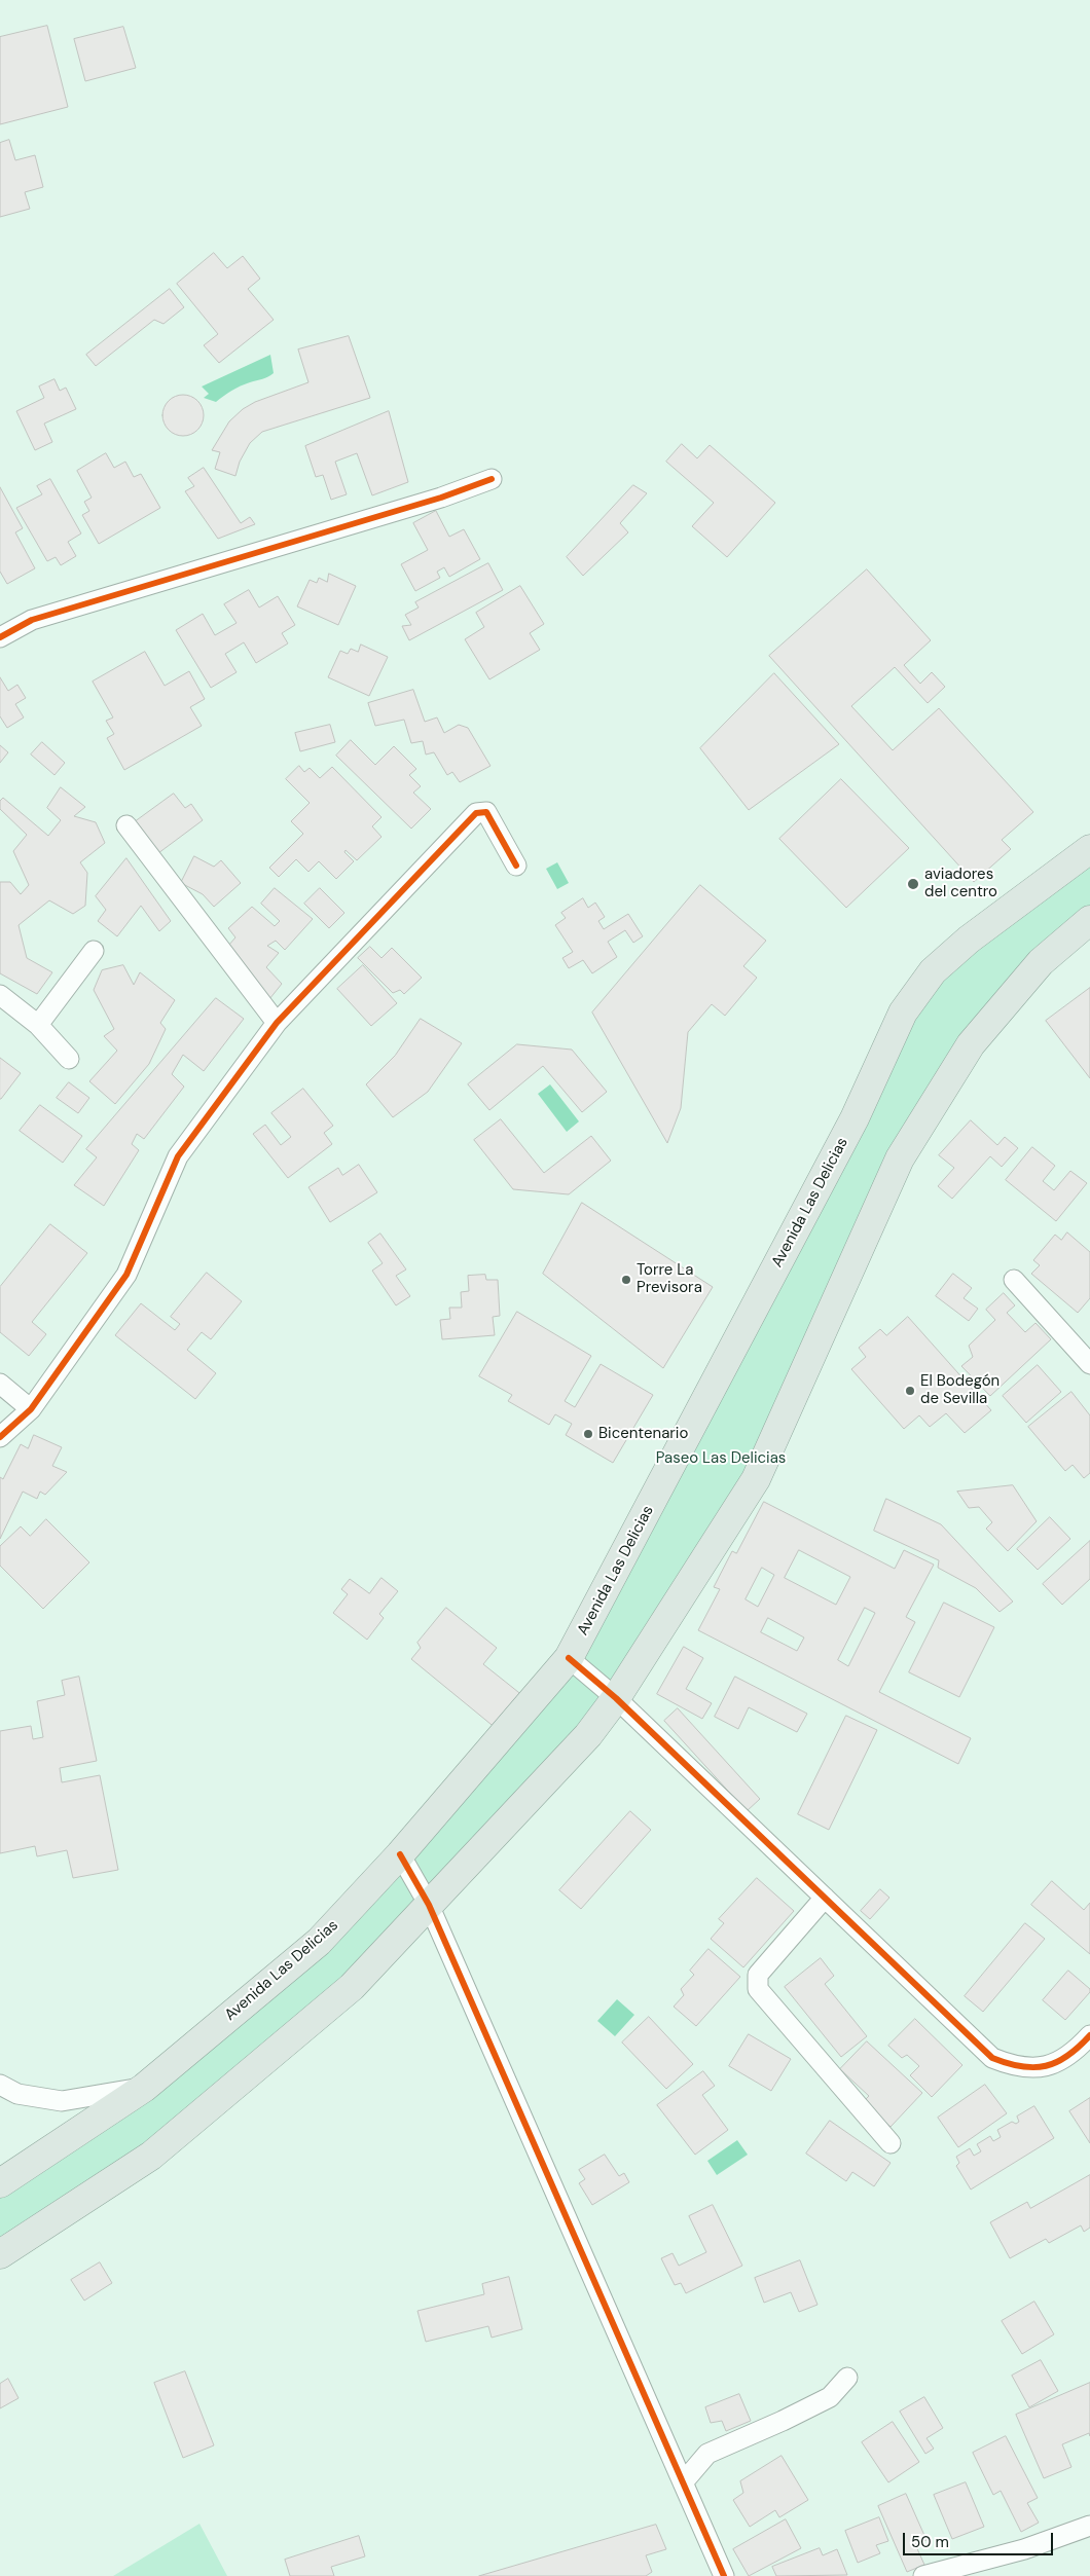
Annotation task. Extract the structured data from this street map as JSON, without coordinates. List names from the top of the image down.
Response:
{
  "streets": {
    "main road": ["Avenida Las Delicias"]
  },
  "parks": ["Paseo Las Delicias"],
  "places": [
    "aviadores del centro",
    "Torre La Previsora",
    "El Bodegón de Sevilla",
    "Bicentenario"
  ],
  "scale_bar": "50 m"
}
